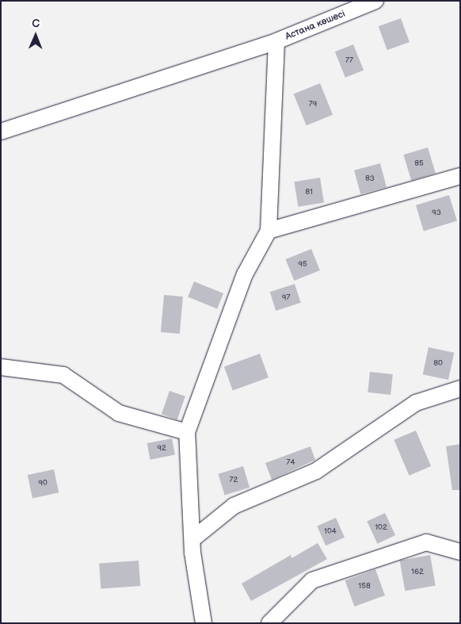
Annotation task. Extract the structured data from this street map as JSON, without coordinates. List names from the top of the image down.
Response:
{
  "streets": {
    "street": ["Астана көшесі"]
  },
  "house_numbers": [
    "77",
    "79",
    "85",
    "83",
    "81",
    "93",
    "95",
    "97",
    "80",
    "92",
    "74",
    "72",
    "90",
    "102",
    "104",
    "162",
    "158"
  ],
  "north": "top"
}
